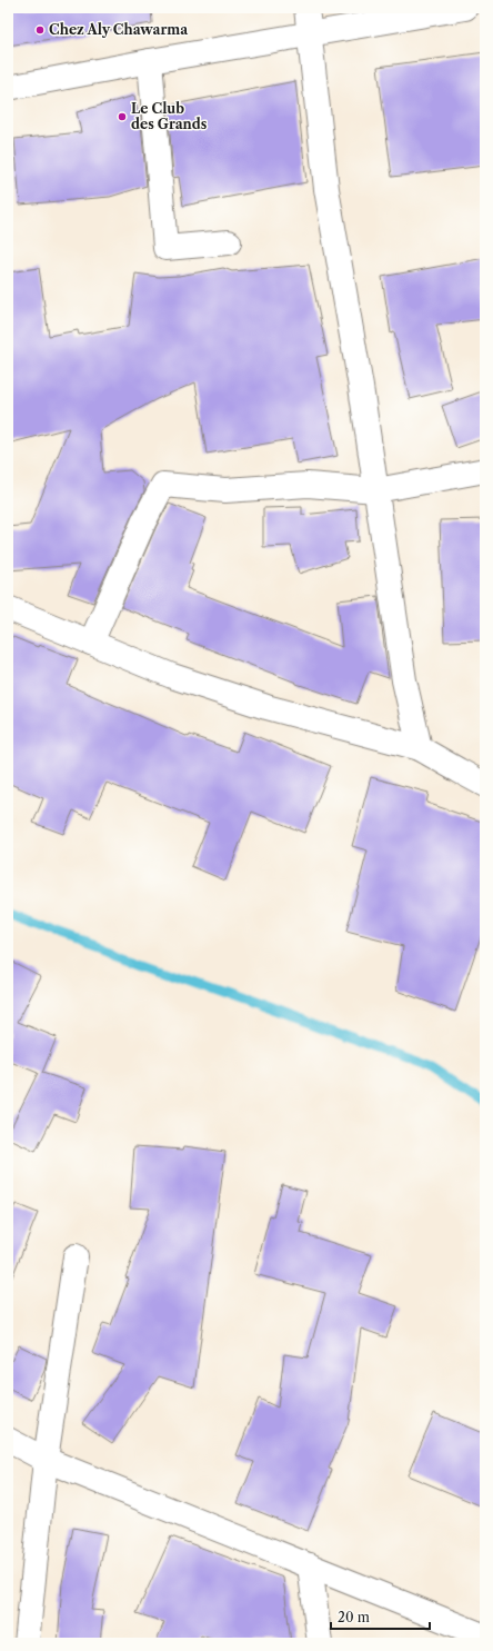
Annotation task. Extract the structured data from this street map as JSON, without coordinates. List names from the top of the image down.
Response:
{
  "places": ["Chez Aly Chawarma", "Le Club des Grands"],
  "scale_bar": "20 m"
}
